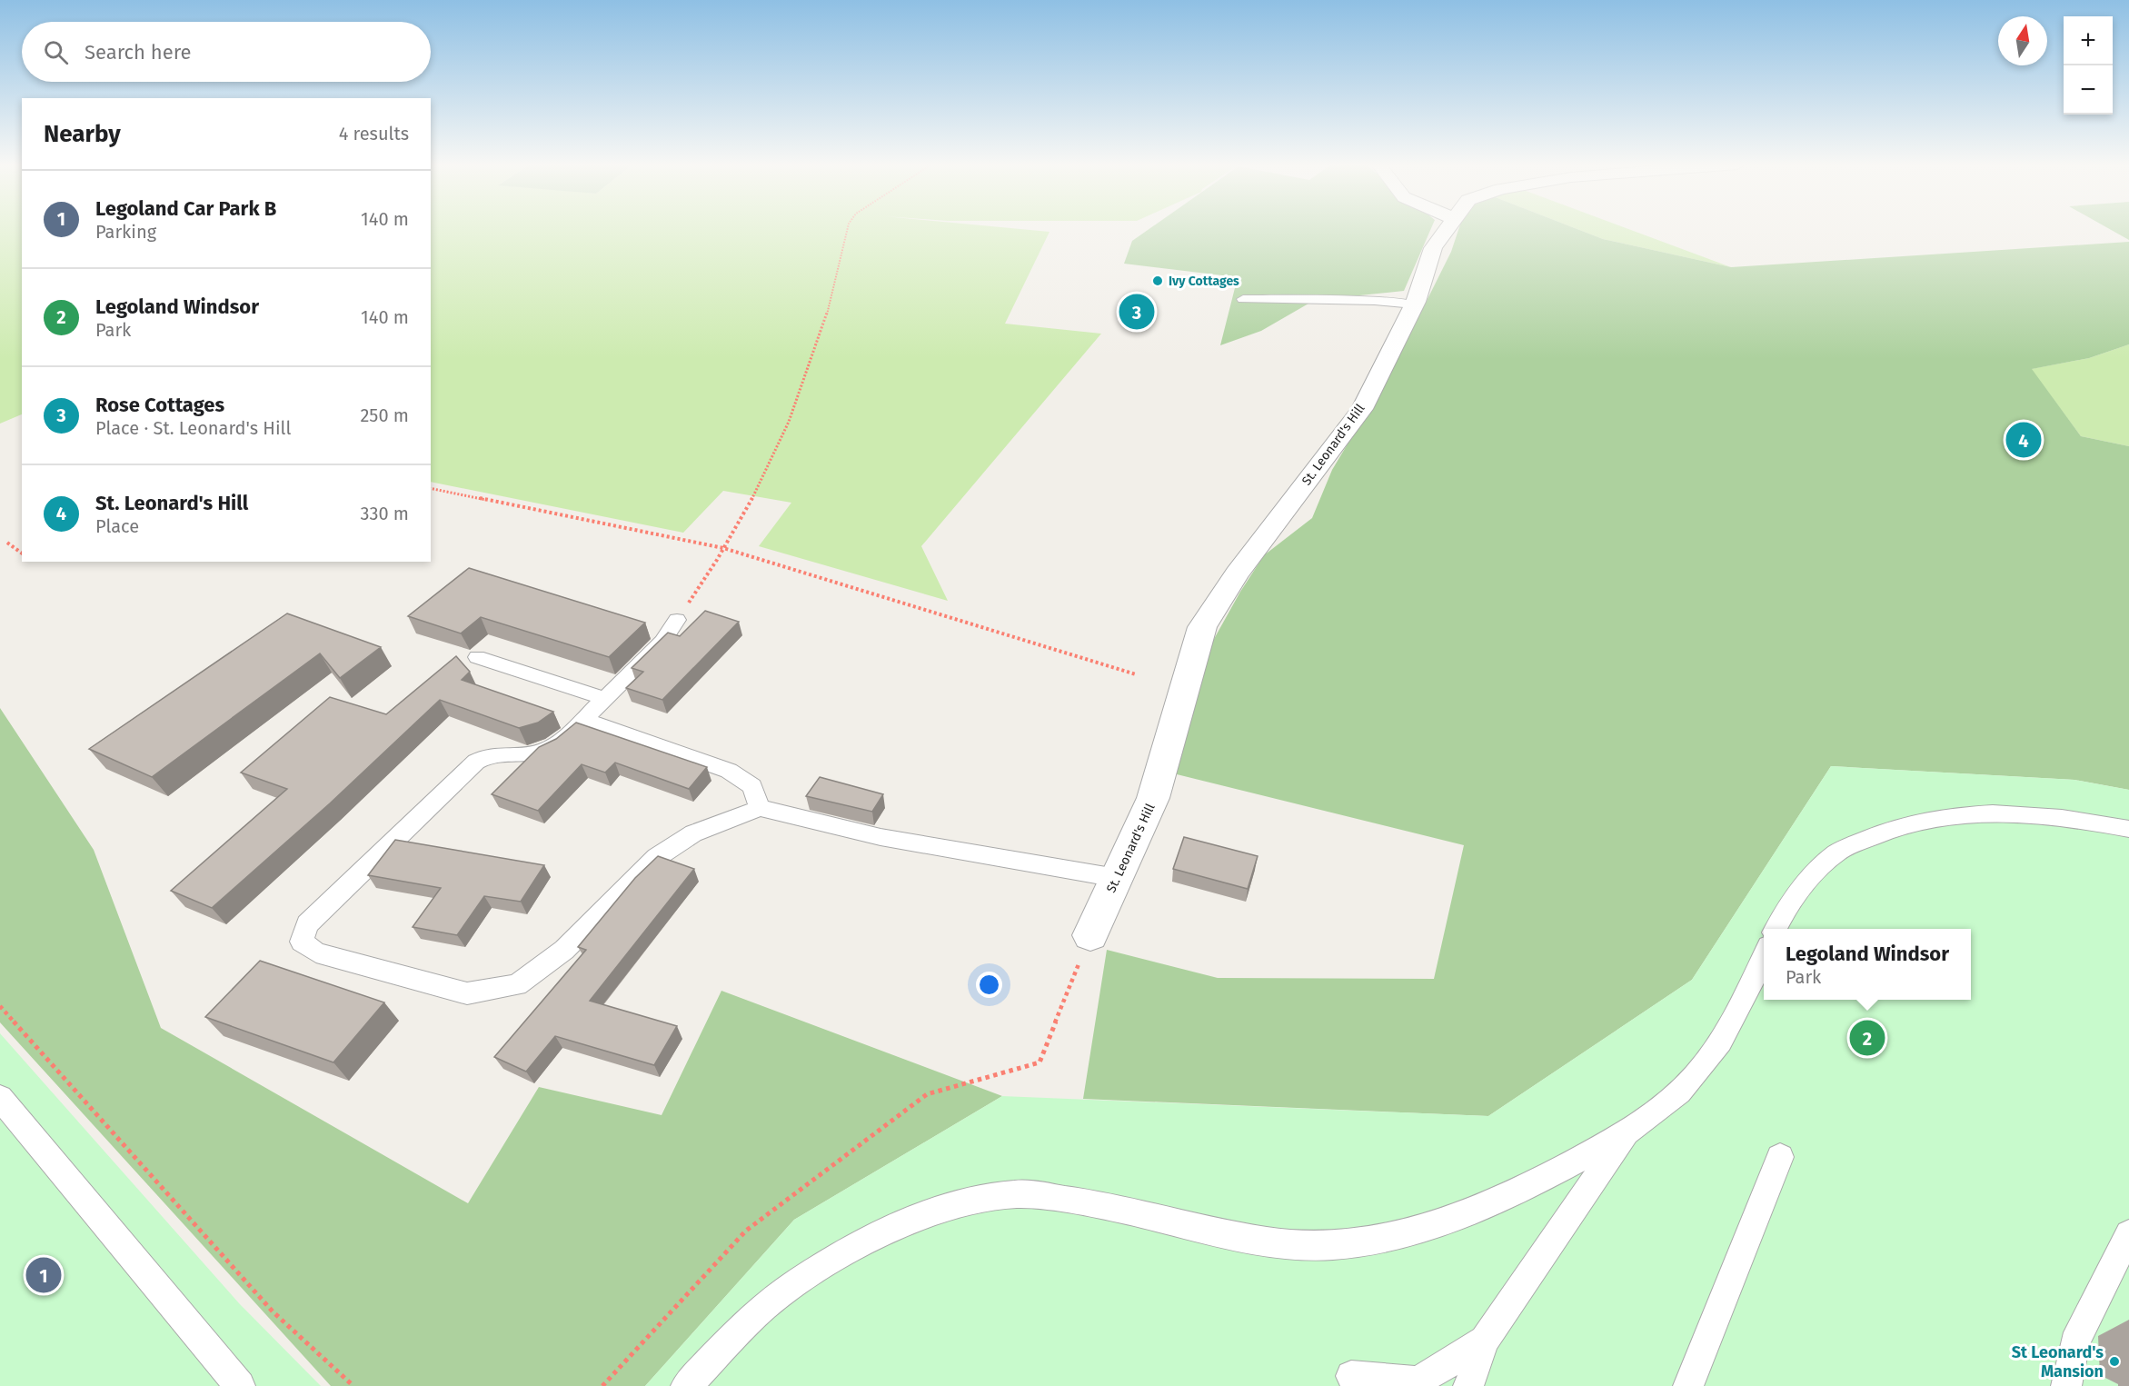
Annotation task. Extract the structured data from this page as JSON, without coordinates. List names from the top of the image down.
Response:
{
  "streets": {
    "street": ["St. Leonard's Hill"]
  },
  "places": ["Ivy Cottages", "St Leonard's Mansion"],
  "north": "top",
  "page": {
    "map_buttons": ["+", "−"],
    "search": "Search here",
    "heading": ["Nearby", "4 results"],
    "list": [
      {
        "mark": "1",
        "name": "Legoland Car Park B",
        "note": "Parking",
        "value": "140 m"
      },
      {
        "mark": "2",
        "name": "Legoland Windsor",
        "note": "Park",
        "value": "140 m"
      },
      {
        "mark": "3",
        "name": "Rose Cottages",
        "note": "Place · St. Leonard's Hill",
        "value": "250 m"
      },
      {
        "mark": "4",
        "name": "St. Leonard's Hill",
        "note": "Place",
        "value": "330 m"
      }
    ],
    "pins": [
      "3",
      "4",
      "2",
      "1"
    ],
    "popup": ["Legoland Windsor", "Park"]
  }
}
